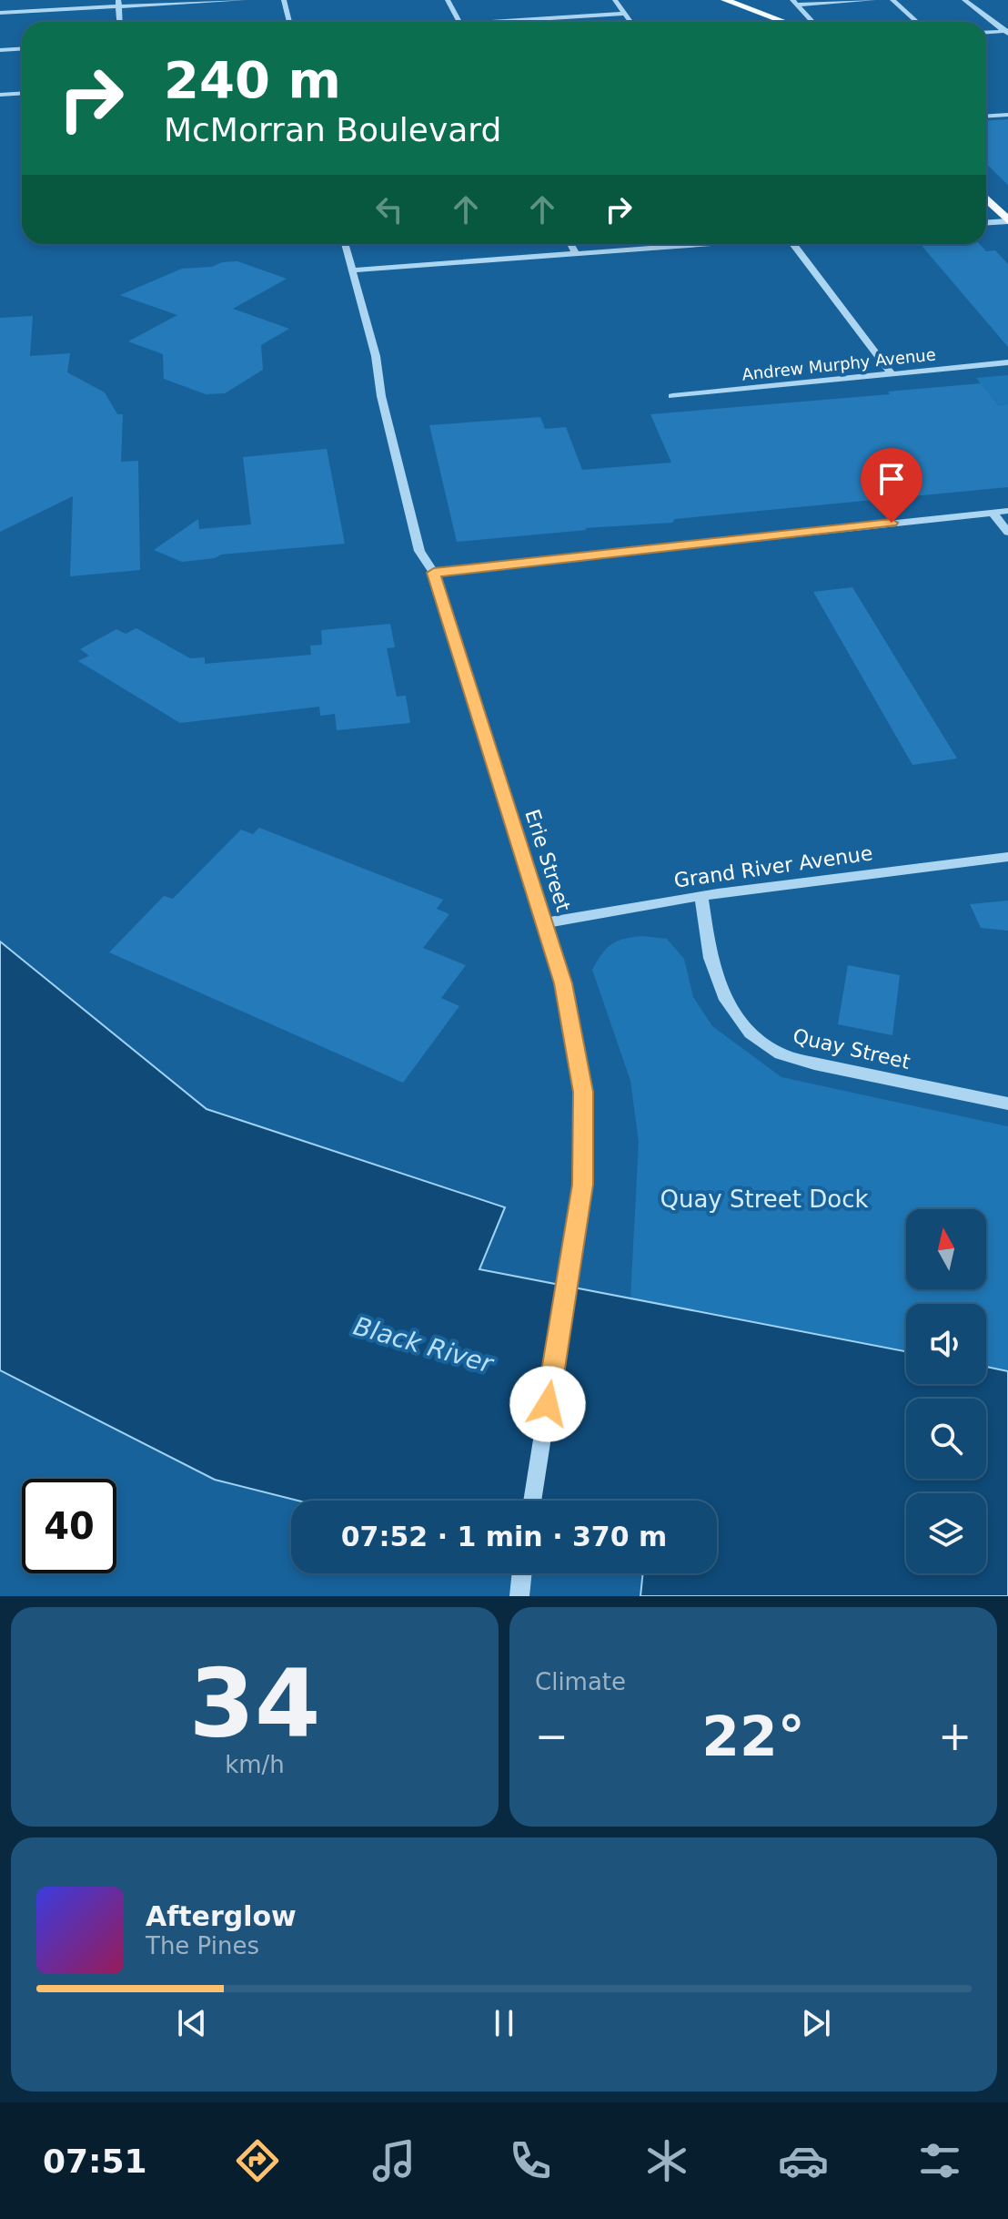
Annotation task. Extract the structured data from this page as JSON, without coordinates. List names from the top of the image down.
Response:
{
  "streets": {
    "street": [
      "Andrew Murphy Avenue",
      "Erie Street",
      "Grand River Avenue",
      "Quay Street"
    ]
  },
  "crossings": [
    ["Erie Street", "Grand River Avenue"],
    ["Grand River Avenue", "Quay Street"]
  ],
  "water": ["Black River"],
  "parks": ["Quay Street Dock"],
  "north": "top",
  "page": {
    "turn": ["240 m", "McMorran Boulevard"],
    "limit": "40",
    "trip": "07:52 · 1 min · 370 m",
    "tile": [
      ["34", "km/h"],
      "Climate"
    ],
    "heat": ["−", "22°", "+"],
    "song": ["Afterglow", "The Pines"],
    "tabs": "07:51"
  }
}
